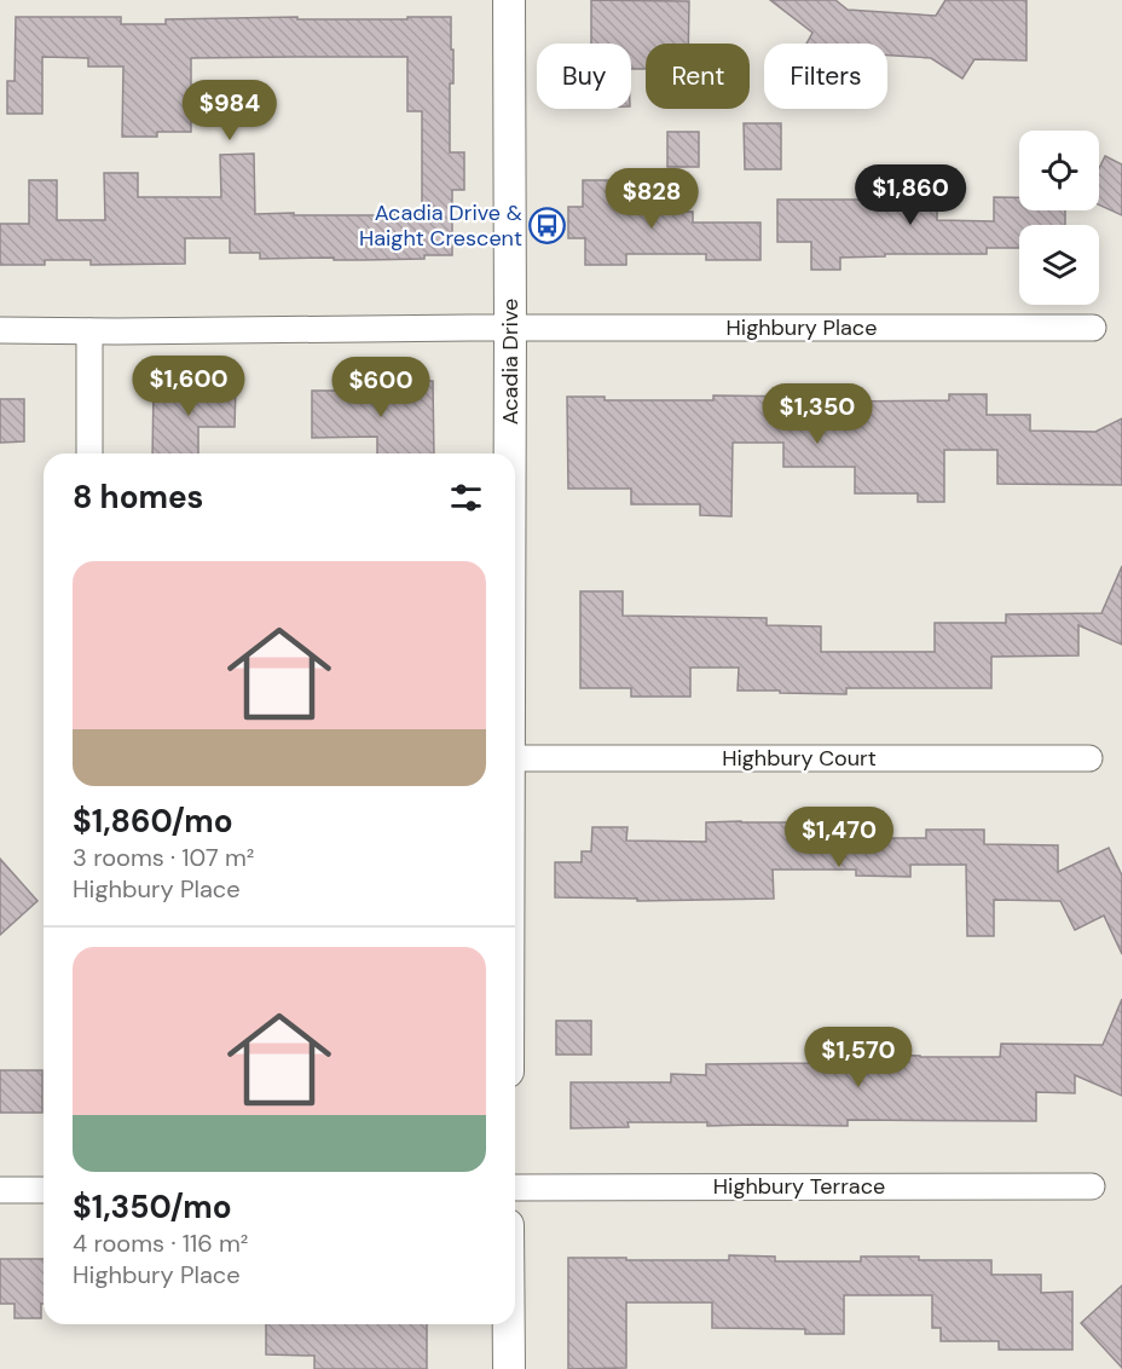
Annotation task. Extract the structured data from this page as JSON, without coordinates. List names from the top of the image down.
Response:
{
  "streets": {
    "street": [
      "Highbury Place",
      "Acadia Drive",
      "Highbury Court",
      "Highbury Terrace"
    ]
  },
  "crossings": [
    ["Highbury Place", "Acadia Drive"]
  ],
  "places": {
    "bus stop": ["Acadia Drive & Haight Crescent"]
  },
  "page": {
    "chip": ["Buy", "Rent", "Filters"],
    "price": [
      "$984",
      "$1,860",
      "$828",
      "$1,600",
      "$600",
      "$1,350",
      "$1,470",
      "$1,570"
    ],
    "heading": "8 homes",
    "list": [
      {
        "name": "$1,860/mo",
        "note": "3 rooms · 107 m² · Highbury Place"
      },
      {
        "name": "$1,350/mo",
        "note": "4 rooms · 116 m² · Highbury Place"
      }
    ]
  }
}
